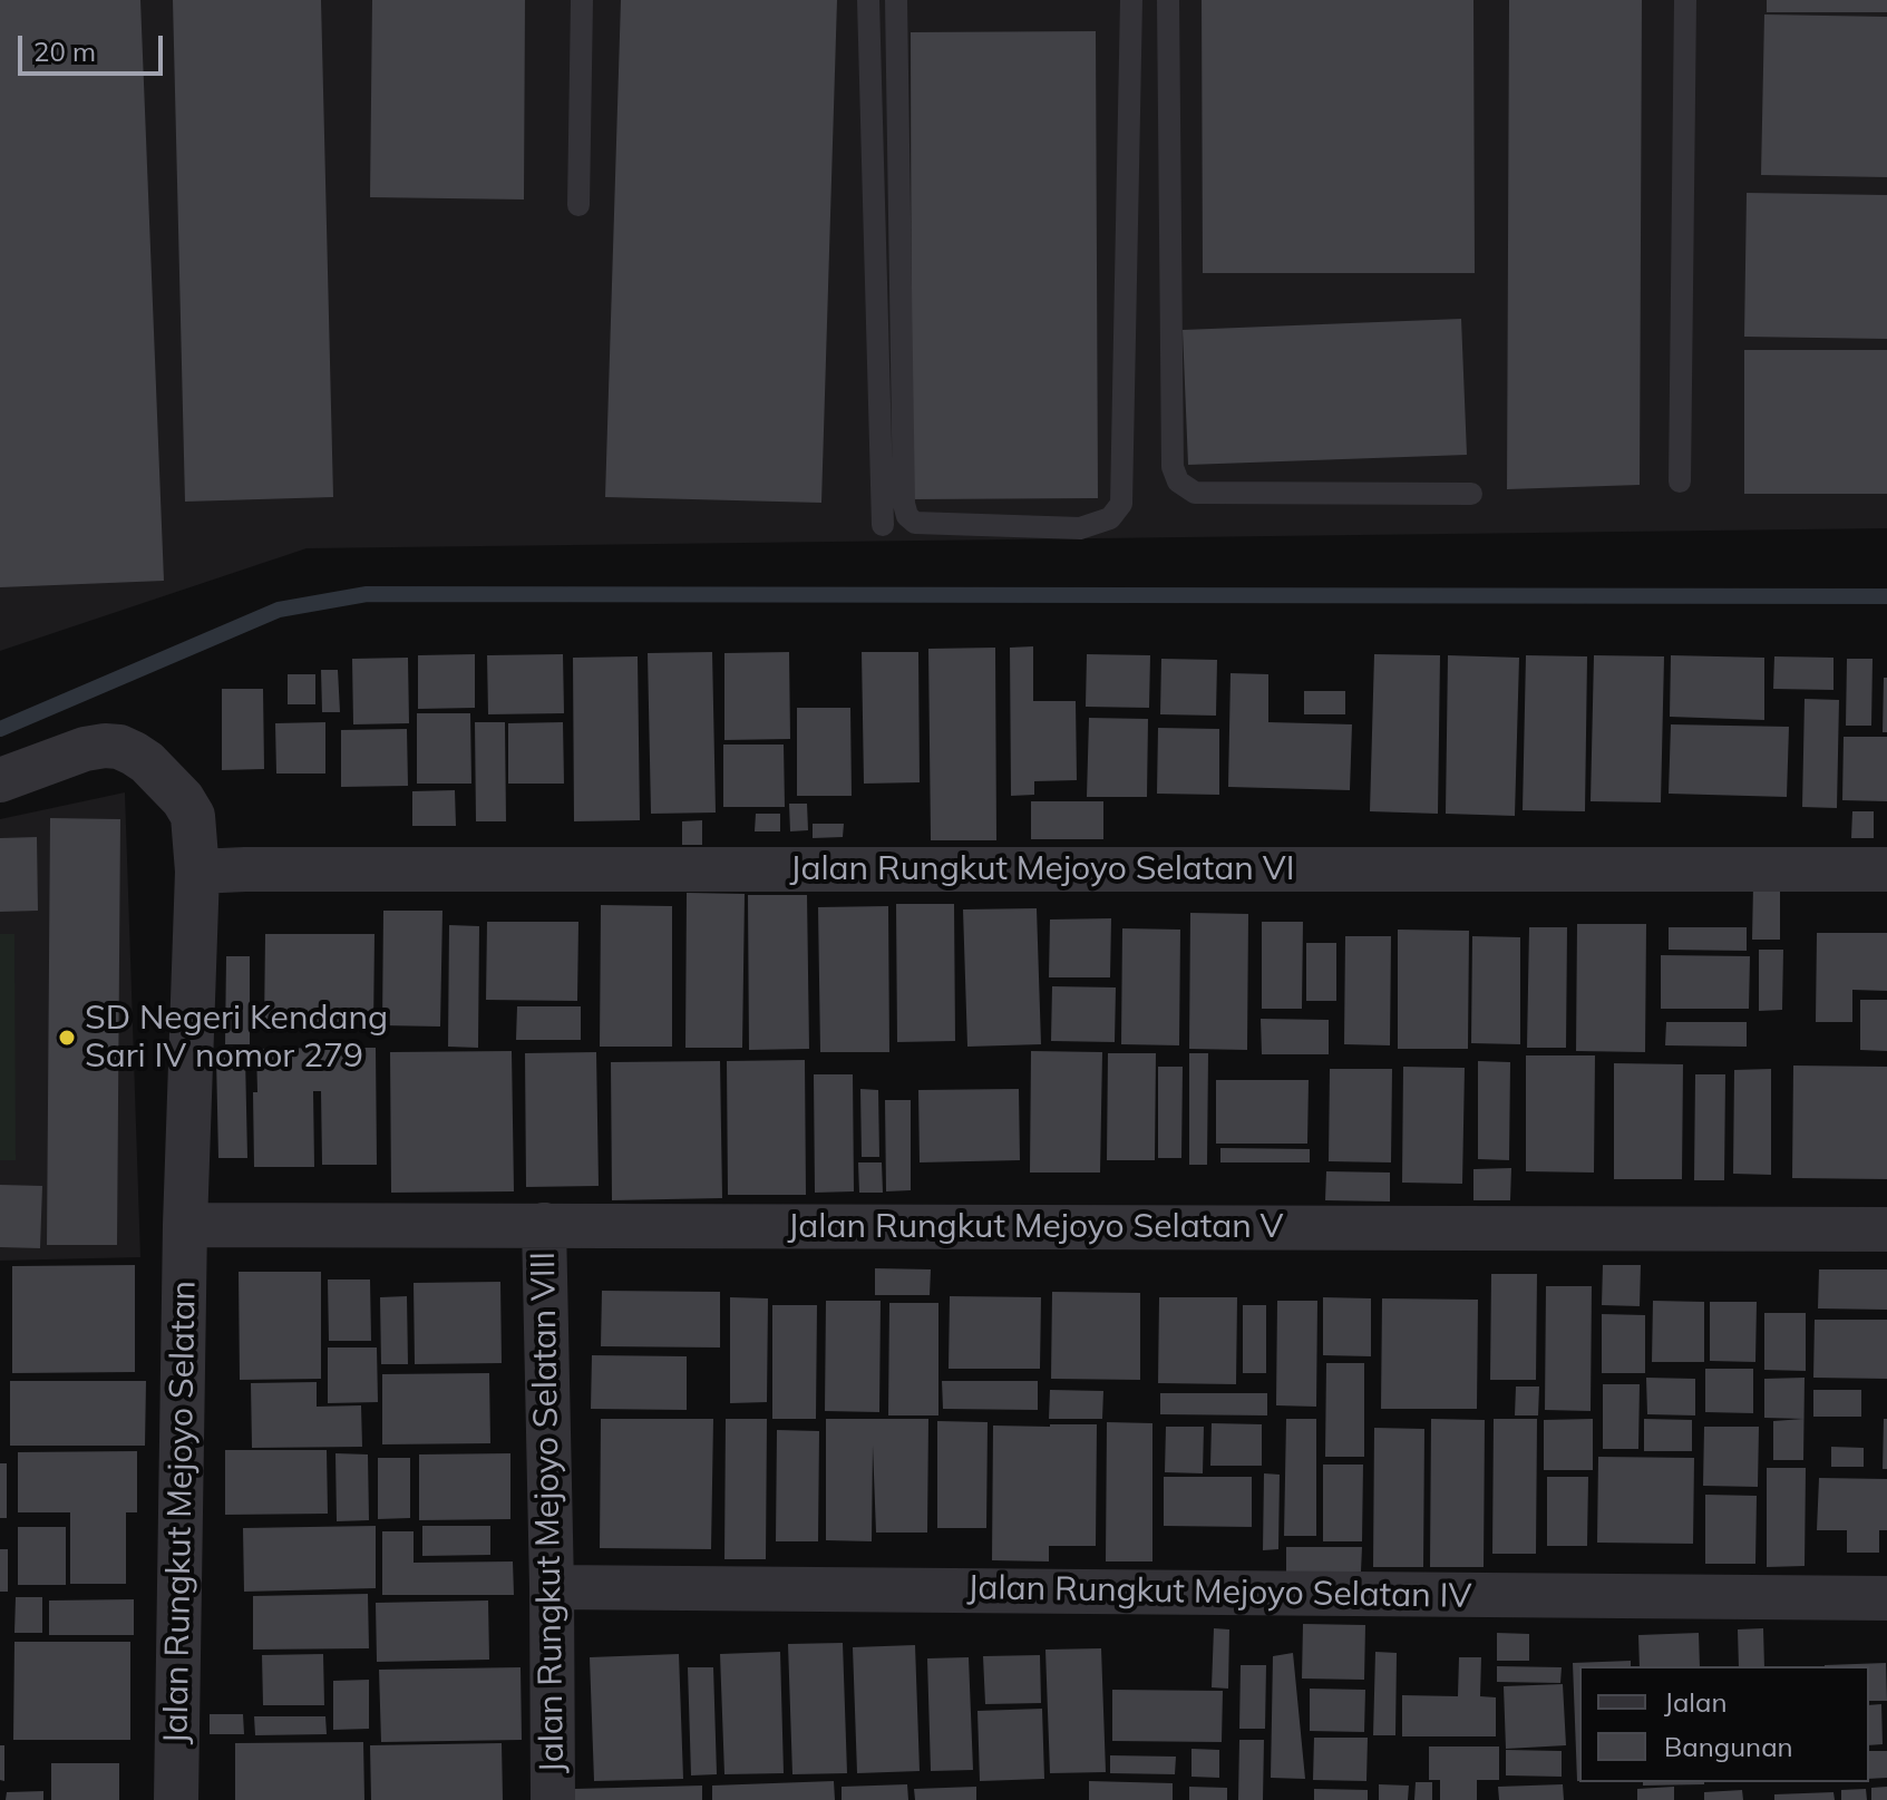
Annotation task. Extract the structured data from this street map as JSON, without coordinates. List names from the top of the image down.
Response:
{
  "streets": {
    "street": [
      "Jalan Rungkut Mejoyo Selatan VI",
      "Jalan Rungkut Mejoyo Selatan V",
      "Jalan Rungkut Mejoyo Selatan",
      "Jalan Rungkut Mejoyo Selatan VIII",
      "Jalan Rungkut Mejoyo Selatan IV"
    ]
  },
  "crossings": [
    ["Jalan Rungkut Mejoyo Selatan VI", "Jalan Rungkut Mejoyo Selatan"],
    ["Jalan Rungkut Mejoyo Selatan V", "Jalan Rungkut Mejoyo Selatan"],
    ["Jalan Rungkut Mejoyo Selatan V", "Jalan Rungkut Mejoyo Selatan VIII"],
    ["Jalan Rungkut Mejoyo Selatan VIII", "Jalan Rungkut Mejoyo Selatan IV"]
  ],
  "places": ["SD Negeri Kendang Sari IV nomor 279"],
  "legend": ["Jalan", "Bangunan"],
  "scale_bar": "20 m"
}
